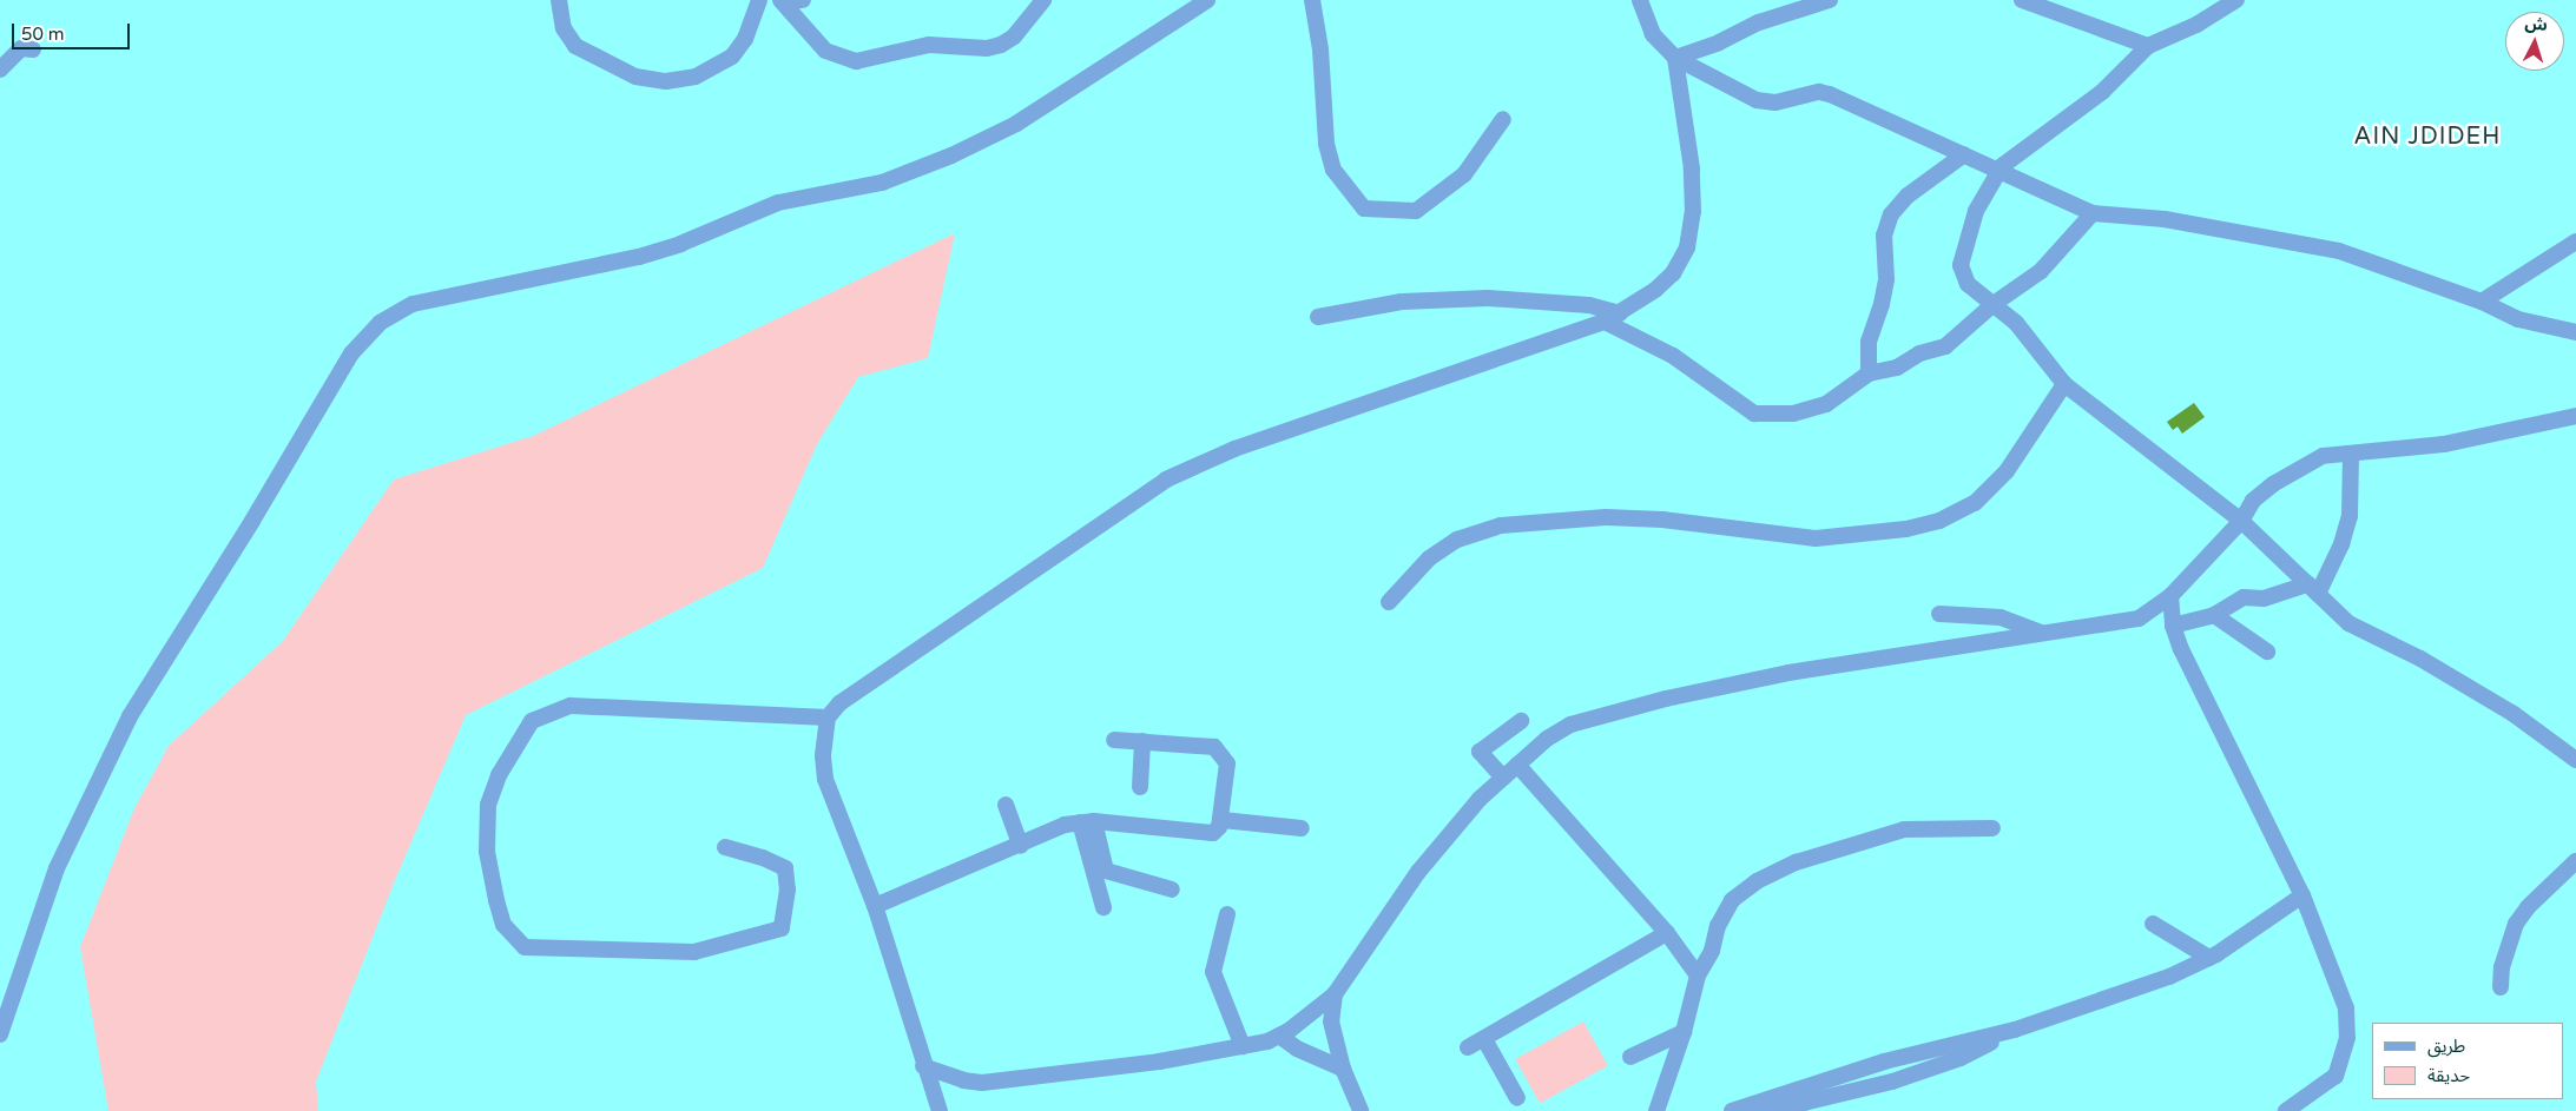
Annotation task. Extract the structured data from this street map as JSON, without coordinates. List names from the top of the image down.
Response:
{
  "districts": ["AIN JDIDEH"],
  "legend": ["طريق", "حديقة"],
  "scale_bar": "50 m",
  "north": "top"
}
